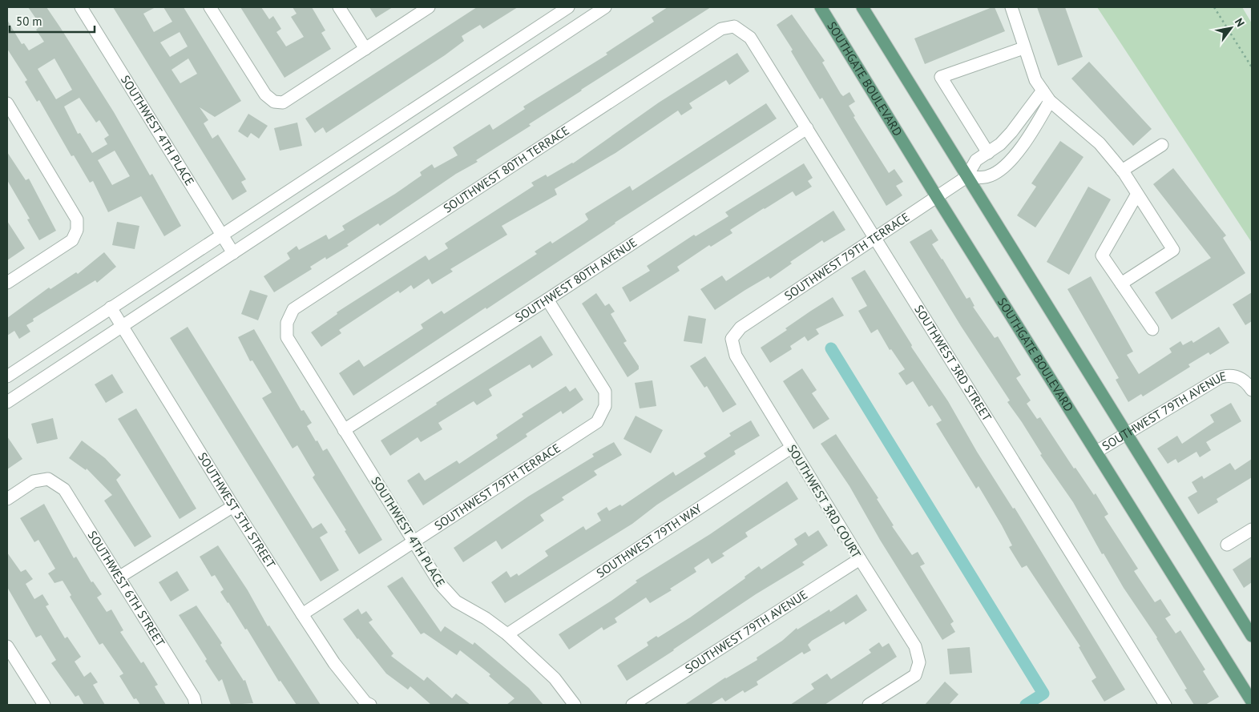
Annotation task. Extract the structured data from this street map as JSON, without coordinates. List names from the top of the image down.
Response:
{
  "streets": {
    "main road": ["SOUTHGATE BOULEVARD"],
    "street": [
      "SOUTHWEST 4TH PLACE",
      "SOUTHWEST 80TH TERRACE",
      "SOUTHWEST 79TH TERRACE",
      "SOUTHWEST 80TH AVENUE",
      "SOUTHWEST 3RD STREET",
      "SOUTHWEST 79TH AVENUE",
      "SOUTHWEST 3RD COURT",
      "SOUTHWEST 5TH STREET",
      "SOUTHWEST 79TH WAY",
      "SOUTHWEST 6TH STREET"
    ]
  },
  "crossings": [
    ["SOUTHGATE BOULEVARD", "SOUTHWEST 79TH TERRACE"],
    ["SOUTHGATE BOULEVARD", "SOUTHWEST 79TH AVENUE"],
    ["SOUTHWEST 4TH PLACE", "SOUTHWEST 80TH TERRACE"],
    ["SOUTHWEST 4TH PLACE", "SOUTHWEST 79TH TERRACE"],
    ["SOUTHWEST 4TH PLACE", "SOUTHWEST 80TH AVENUE"],
    ["SOUTHWEST 4TH PLACE", "SOUTHWEST 79TH WAY"],
    ["SOUTHWEST 80TH TERRACE", "SOUTHWEST 3RD STREET"],
    ["SOUTHWEST 79TH TERRACE", "SOUTHWEST 80TH AVENUE"],
    ["SOUTHWEST 79TH TERRACE", "SOUTHWEST 3RD STREET"],
    ["SOUTHWEST 79TH TERRACE", "SOUTHWEST 3RD COURT"],
    ["SOUTHWEST 79TH TERRACE", "SOUTHWEST 5TH STREET"],
    ["SOUTHWEST 80TH AVENUE", "SOUTHWEST 3RD STREET"],
    ["SOUTHWEST 79TH AVENUE", "SOUTHWEST 3RD COURT"],
    ["SOUTHWEST 3RD COURT", "SOUTHWEST 79TH WAY"]
  ],
  "scale_bar": "50 m",
  "north": "top right"
}
